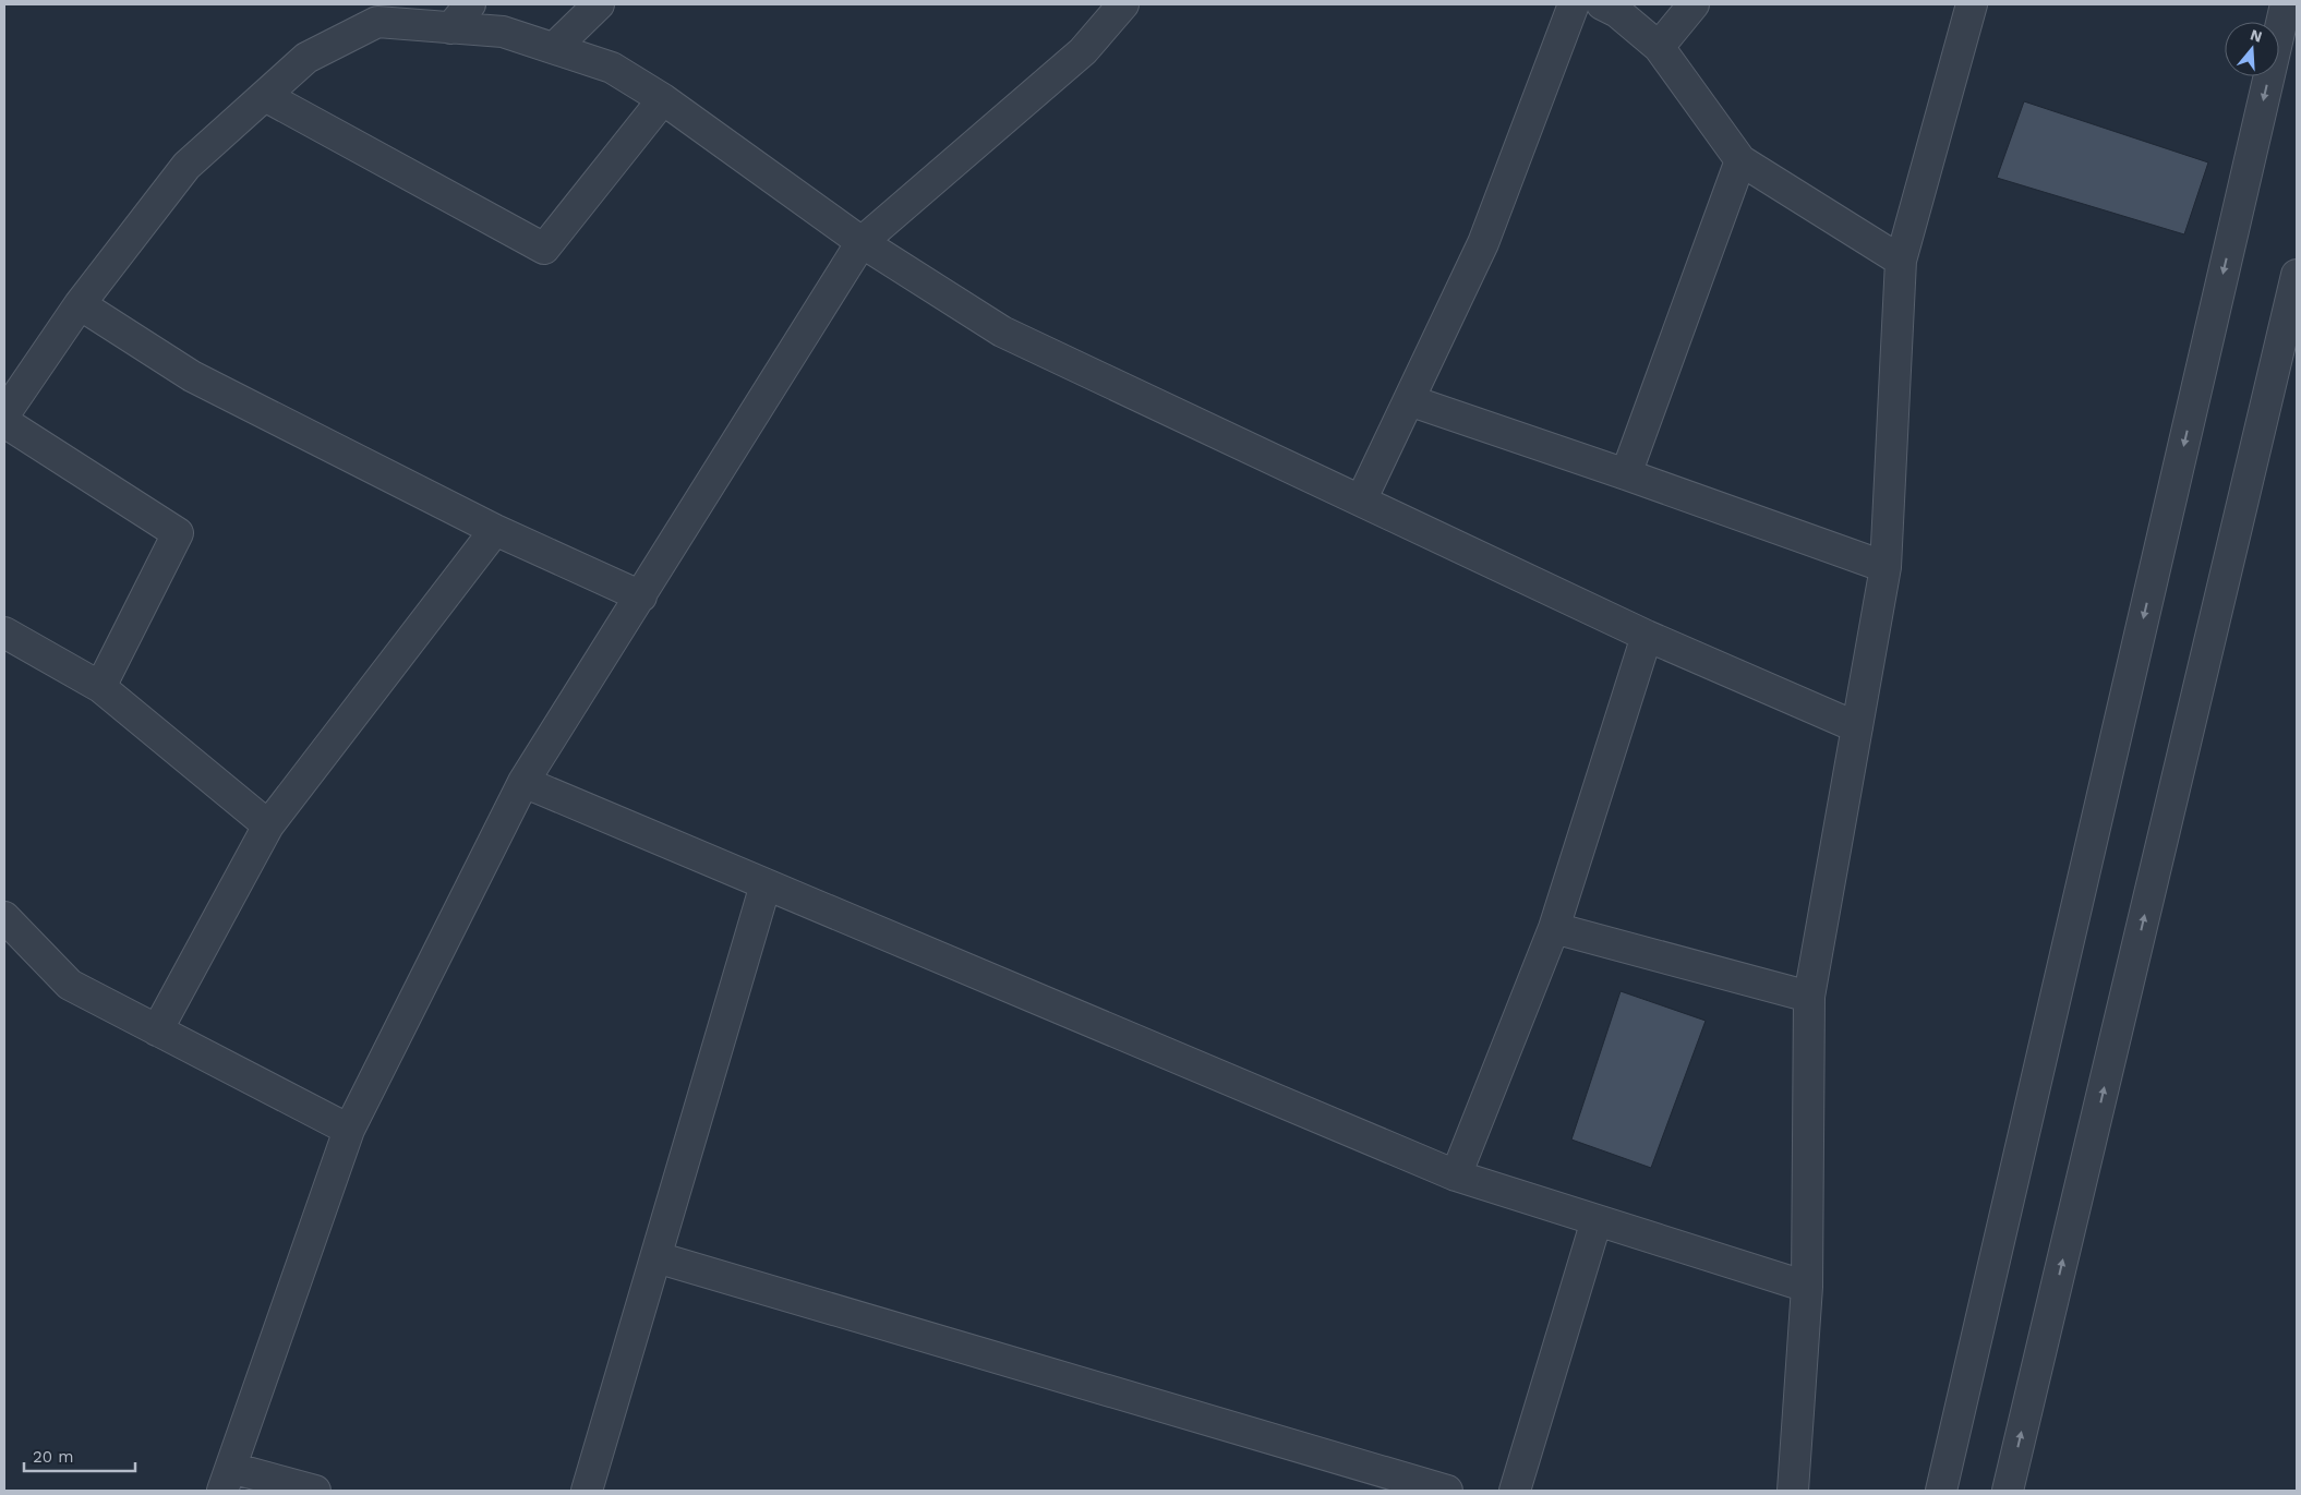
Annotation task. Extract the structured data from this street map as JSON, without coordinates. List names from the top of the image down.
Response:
{
  "scale_bar": "20 m",
  "north": "top"
}
